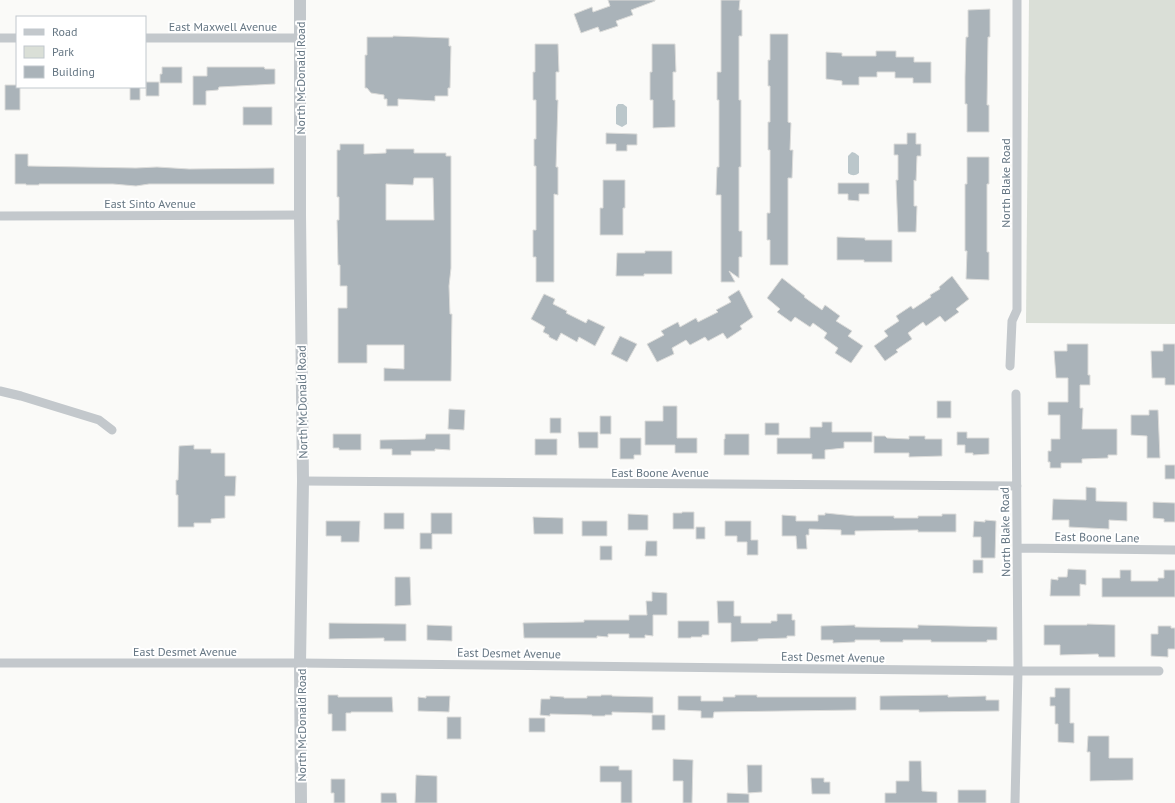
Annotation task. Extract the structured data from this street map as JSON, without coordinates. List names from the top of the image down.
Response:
{
  "streets": {
    "street": [
      "East Maxwell Avenue",
      "North McDonald Road",
      "North Blake Road",
      "East Sinto Avenue",
      "East Boone Avenue",
      "East Boone Lane",
      "East Desmet Avenue"
    ]
  },
  "crossings": [
    ["East Maxwell Avenue", "North McDonald Road"],
    ["North McDonald Road", "East Sinto Avenue"],
    ["North McDonald Road", "East Boone Avenue"],
    ["North McDonald Road", "East Desmet Avenue"],
    ["North Blake Road", "East Boone Avenue"],
    ["North Blake Road", "East Boone Lane"],
    ["North Blake Road", "East Desmet Avenue"]
  ],
  "legend": ["Road", "Park", "Building"]
}
